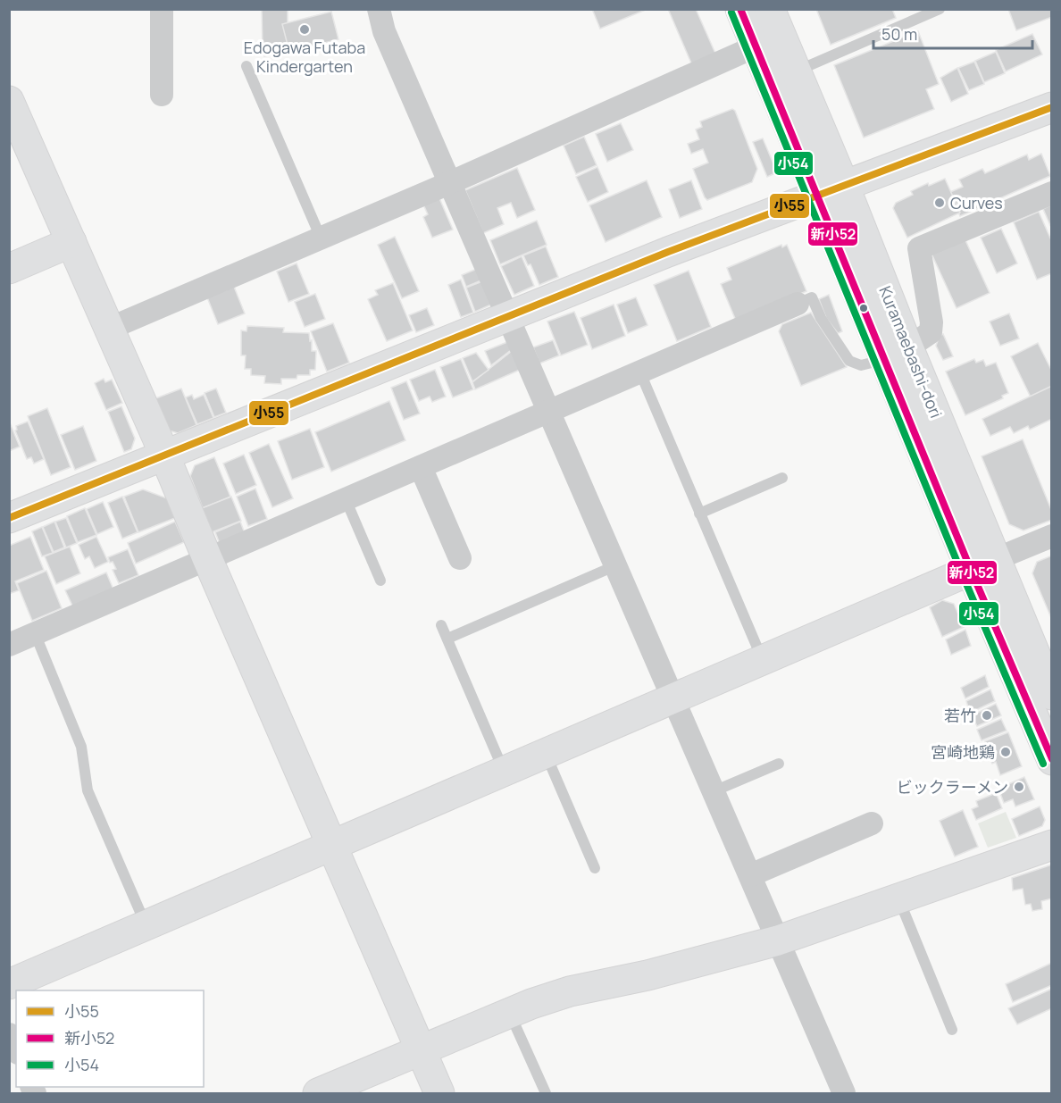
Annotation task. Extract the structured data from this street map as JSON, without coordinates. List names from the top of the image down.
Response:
{
  "streets": {
    "street": ["Kuramaebashi-dori"]
  },
  "places": [
    "Edogawa Futaba Kindergarten",
    "Curves",
    "若竹",
    "宮崎地鶏",
    "ビックラーメン"
  ],
  "lines": ["transit line 新小52", "transit line 小54", "transit line 小55"],
  "legend": ["小55", "新小52", "小54"],
  "scale_bar": "50 m"
}
